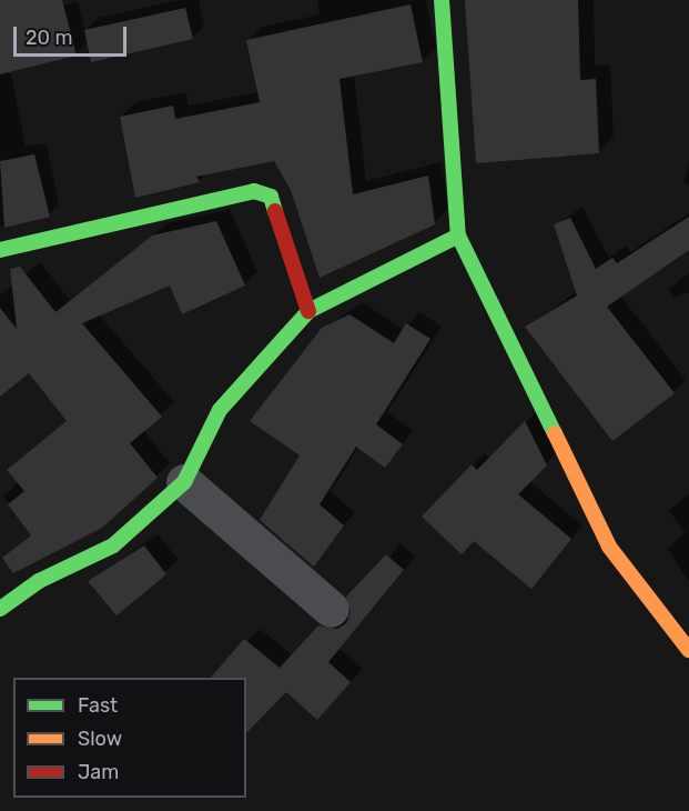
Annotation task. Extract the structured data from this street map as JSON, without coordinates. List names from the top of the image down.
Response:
{
  "legend": ["Fast", "Slow", "Jam"],
  "scale_bar": "20 m"
}
